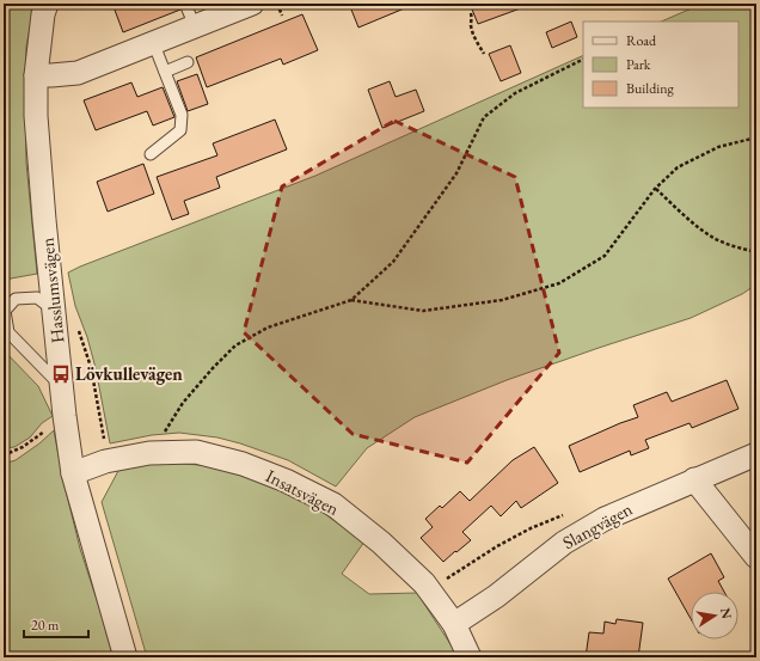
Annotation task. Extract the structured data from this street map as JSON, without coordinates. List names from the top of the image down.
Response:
{
  "streets": {
    "street": ["Hasslumsvägen", "Insatsvägen", "Slangvägen"]
  },
  "crossings": [
    ["Hasslumsvägen", "Insatsvägen"],
    ["Insatsvägen", "Slangvägen"]
  ],
  "places": {
    "bus stop": ["Lövkullevägen"]
  },
  "legend": ["Road", "Park", "Building"],
  "scale_bar": "20 m",
  "north": "right"
}
